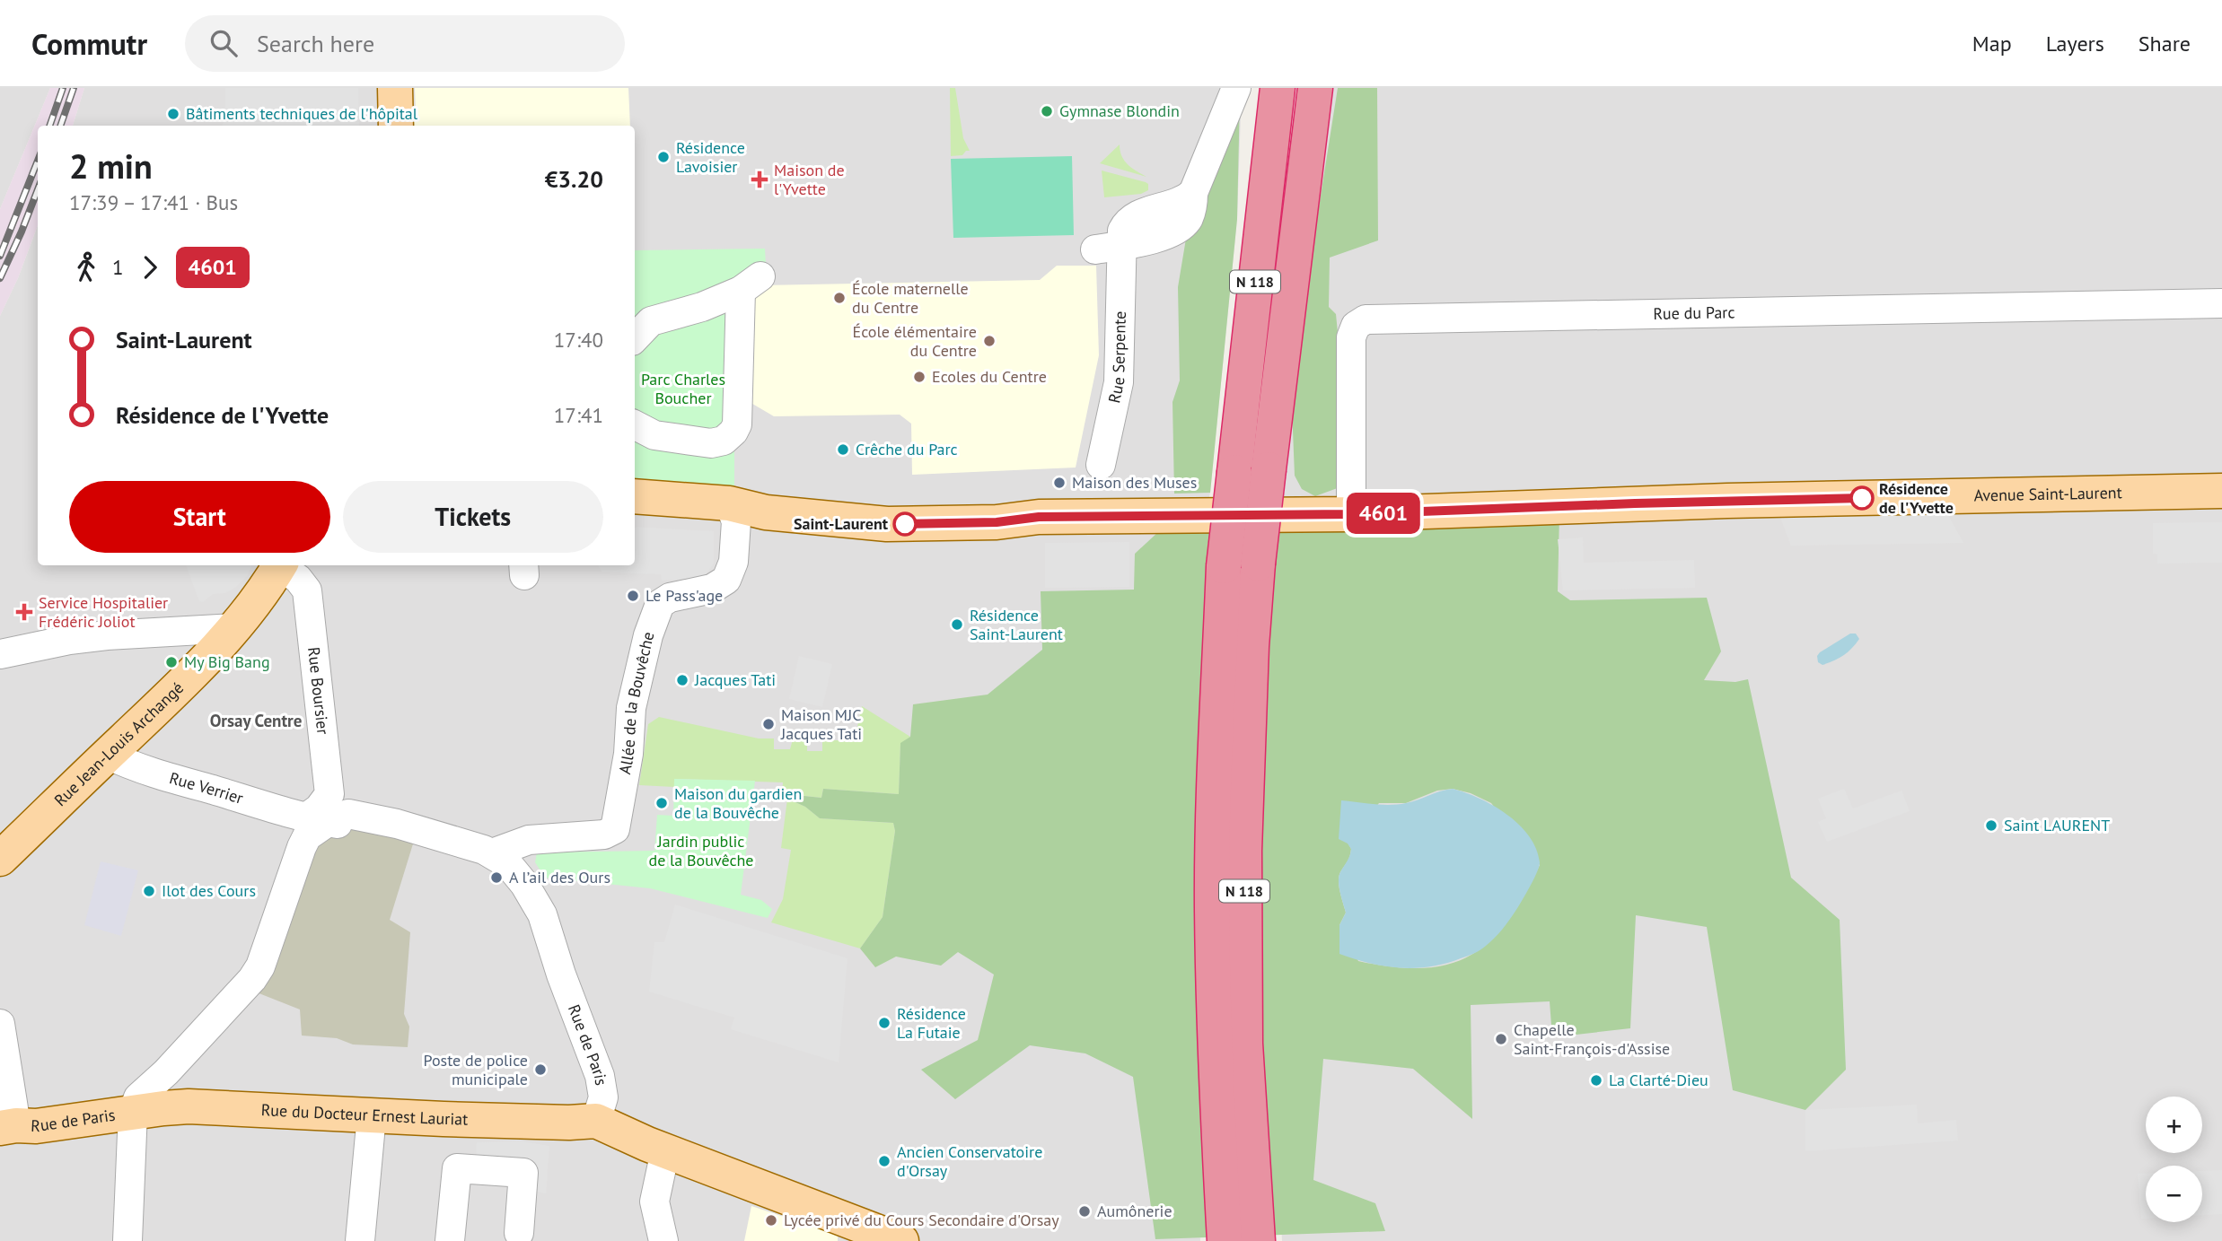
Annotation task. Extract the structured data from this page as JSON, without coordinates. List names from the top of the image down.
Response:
{
  "streets": {
    "highway": ["N 118"],
    "main road": [
      "Avenue Saint-Laurent",
      "Rue Jean-Louis Archangé",
      "Rue de Paris",
      "Rue du Docteur Ernest Lauriat"
    ],
    "street": [
      "Rue du Parc",
      "Rue Serpente",
      "Rue Boursier",
      "Allée de la Bouvêche",
      "Rue Verrier"
    ]
  },
  "crossings": [
    ["Rue du Parc", "Avenue Saint-Laurent"],
    ["Avenue Saint-Laurent", "Allée de la Bouvêche"],
    ["Rue Boursier", "Rue Verrier"],
    ["Rue Boursier", "Rue de Paris"],
    ["Allée de la Bouvêche", "Rue de Paris"],
    ["Rue Jean-Louis Archangé", "Rue Verrier"],
    ["Rue Verrier", "Rue de Paris"],
    ["Rue de Paris", "Rue du Docteur Ernest Lauriat"]
  ],
  "districts": ["Orsay Centre"],
  "parks": ["Parc Charles Boucher", "Jardin public de la Bouvêche"],
  "places": {
    "other": [
      "Gymnase Blondin",
      "Bâtiments techniques de l'hôpital",
      "Résidence Lavoisier",
      "École maternelle du Centre",
      "École élémentaire du Centre",
      "Ecoles du Centre",
      "Crêche du Parc",
      "Maison des Muses",
      "Résidence de l'Yvette",
      "Saint-Laurent",
      "Le Pass'age",
      "Résidence Saint-Laurent",
      "My Big Bang",
      "Jacques Tati",
      "Maison MJC Jacques Tati",
      "Maison du gardien de la Bouvêche",
      "Saint LAURENT",
      "A l’ail des Ours",
      "Ilot des Cours",
      "Résidence La Futaie",
      "Chapelle Saint-François-d'Assise",
      "Poste de police municipale",
      "La Clarté-Dieu",
      "Ancien Conservatoire d'Orsay",
      "Aumônerie",
      "Lycée privé du Cours Secondaire d'Orsay"
    ],
    "health": ["Maison de l'Yvette", "Service Hospitalier Frédéric Joliot"]
  },
  "lines": ["bus line 4601"],
  "page": {
    "header": "Commutr",
    "search": "Search here",
    "nav": ["Map", "Layers", "Share"],
    "on_map": "4601",
    "heading": ["2 min", "17:39 – 17:41 · Bus", "€3.20"],
    "legs": ["1", "4601"],
    "list": [
      {
        "name": "Saint-Laurent",
        "value": "17:40"
      },
      {
        "name": "Résidence de l'Yvette",
        "value": "17:41"
      }
    ],
    "buttons": ["Start", "Tickets"],
    "map_buttons": ["+", "−"]
  }
}
